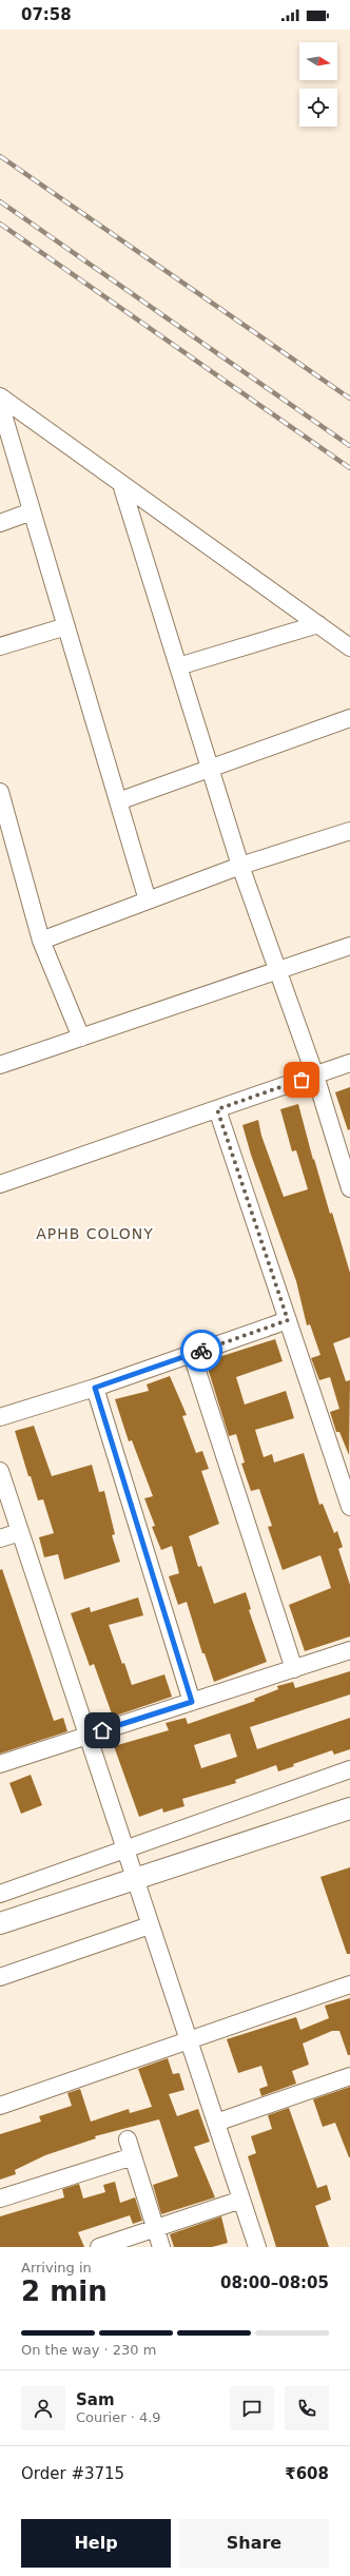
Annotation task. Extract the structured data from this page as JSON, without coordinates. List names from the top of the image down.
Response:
{
  "districts": ["APHB COLONY"],
  "north": "right",
  "page": {
    "status": "07:58",
    "heading": ["2 min", "Arriving in", "08:00–08:05"],
    "panel": [
      "Sam",
      "Courier · 4.9",
      "Order #3715",
      "₹608"
    ],
    "bar": "On the way · 230 m",
    "buttons": ["Help", "Share"]
  }
}
